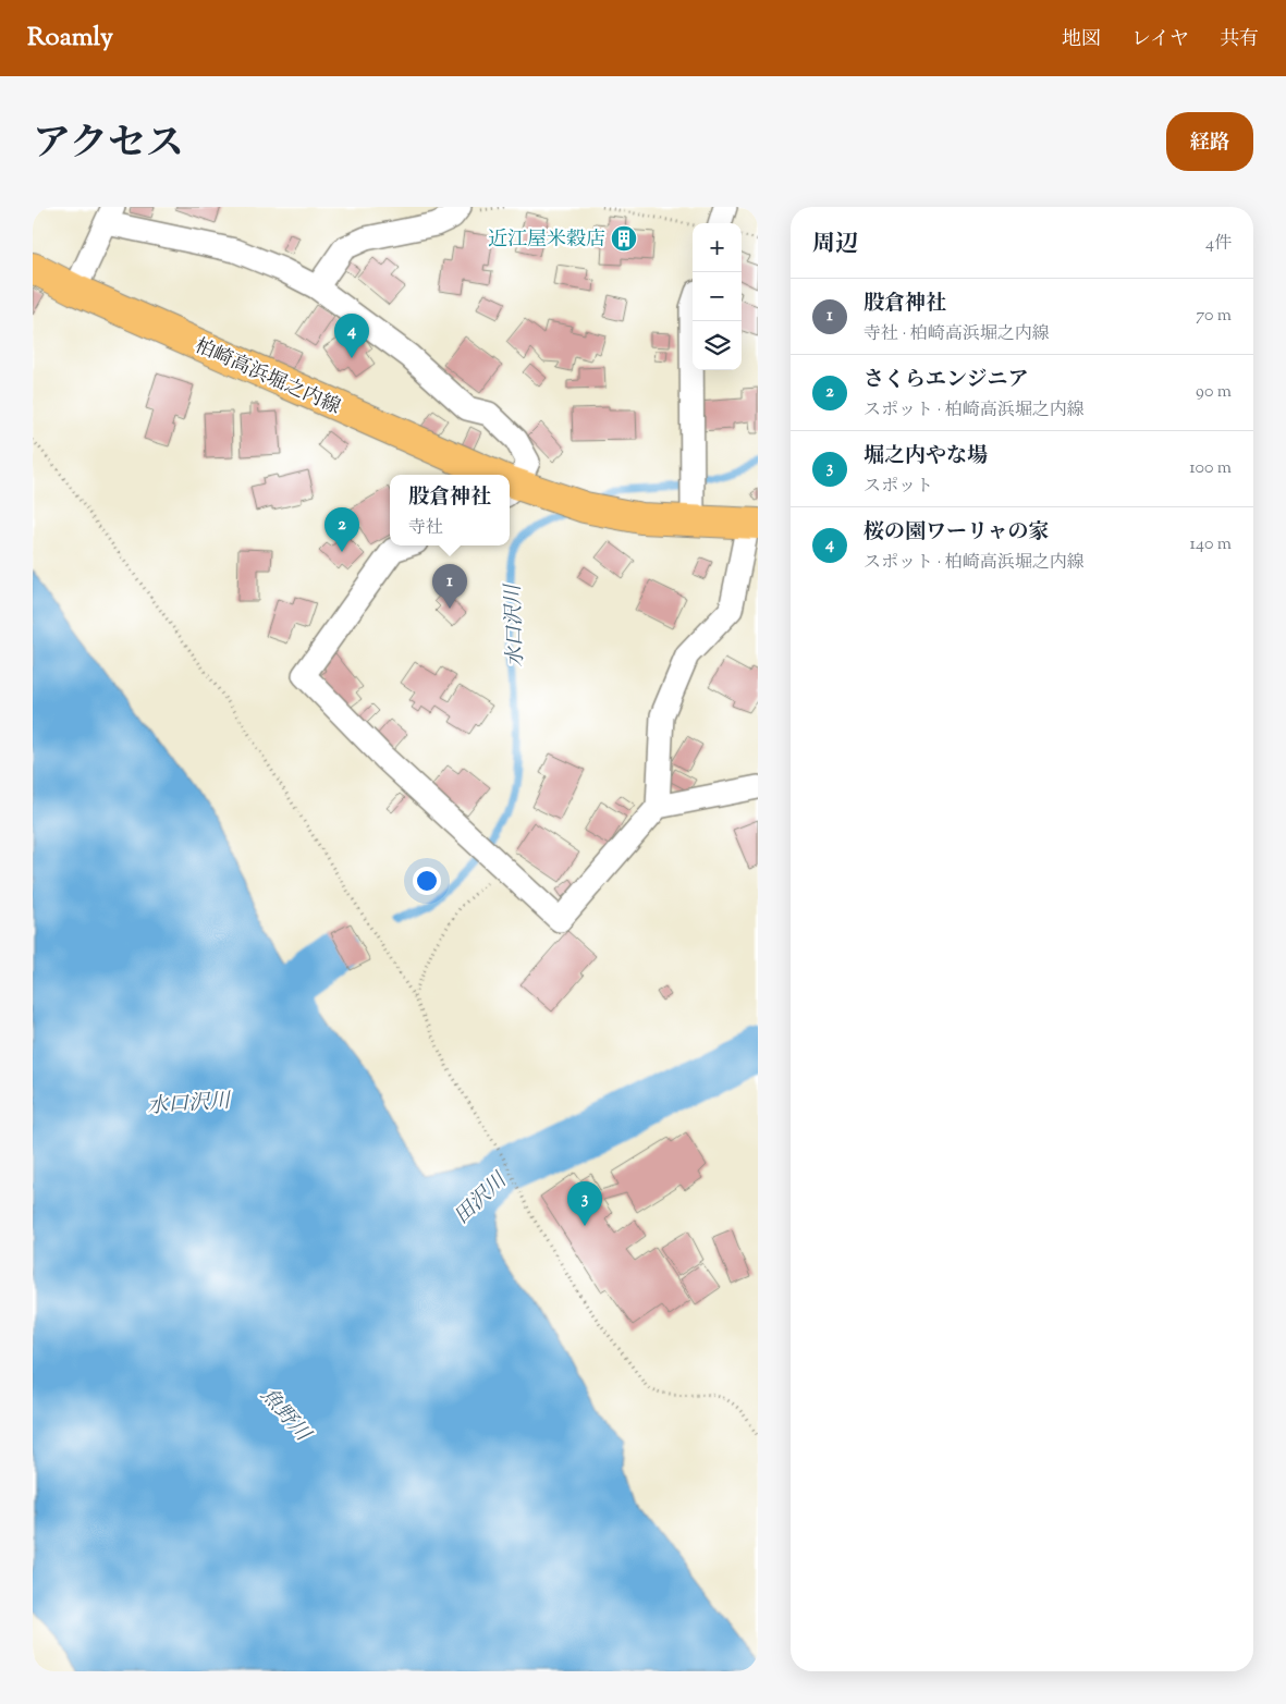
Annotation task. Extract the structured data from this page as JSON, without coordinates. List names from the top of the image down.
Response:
{
  "streets": {
    "main road": ["柏崎高浜堀之内線"]
  },
  "water": ["水口沢川", "田沢川", "魚野川"],
  "places": {
    "building": ["近江屋米穀店"]
  },
  "page": {
    "header": "Roamly",
    "nav": ["地図", "レイヤ", "共有"],
    "title": "アクセス",
    "buttons": "経路",
    "heading": ["周辺", "4件"],
    "map_buttons": ["+", "−"],
    "list": [
      {
        "mark": "1",
        "name": "股倉神社",
        "note": "寺社 · 柏崎高浜堀之内線",
        "value": "70 m"
      },
      {
        "mark": "2",
        "name": "さくらエンジニア",
        "note": "スポット · 柏崎高浜堀之内線",
        "value": "90 m"
      },
      {
        "mark": "3",
        "name": "堀之内やな場",
        "note": "スポット",
        "value": "100 m"
      },
      {
        "mark": "4",
        "name": "桜の園ワーリャの家",
        "note": "スポット · 柏崎高浜堀之内線",
        "value": "140 m"
      }
    ],
    "pins": [
      "4",
      "2",
      "1",
      "3"
    ],
    "popup": ["股倉神社", "寺社"]
  }
}
